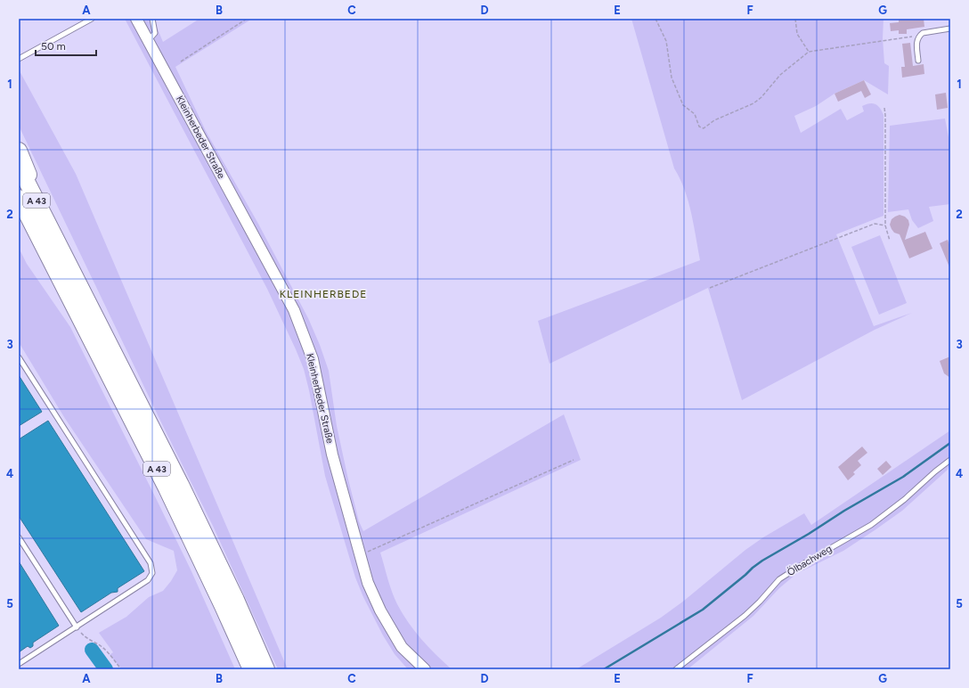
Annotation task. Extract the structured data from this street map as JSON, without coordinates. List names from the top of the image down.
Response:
{
  "streets": {
    "highway": ["A 43"],
    "street": ["Kleinherbeder Straße"],
    "lane": ["Ölbachweg"]
  },
  "districts": ["KLEINHERBEDE"],
  "scale_bar": "50 m",
  "grid": {
    "columns": [
      "A",
      "B",
      "C",
      "D",
      "E",
      "F",
      "G"
    ],
    "rows": [
      "1",
      "2",
      "3",
      "4",
      "5"
    ]
  }
}
